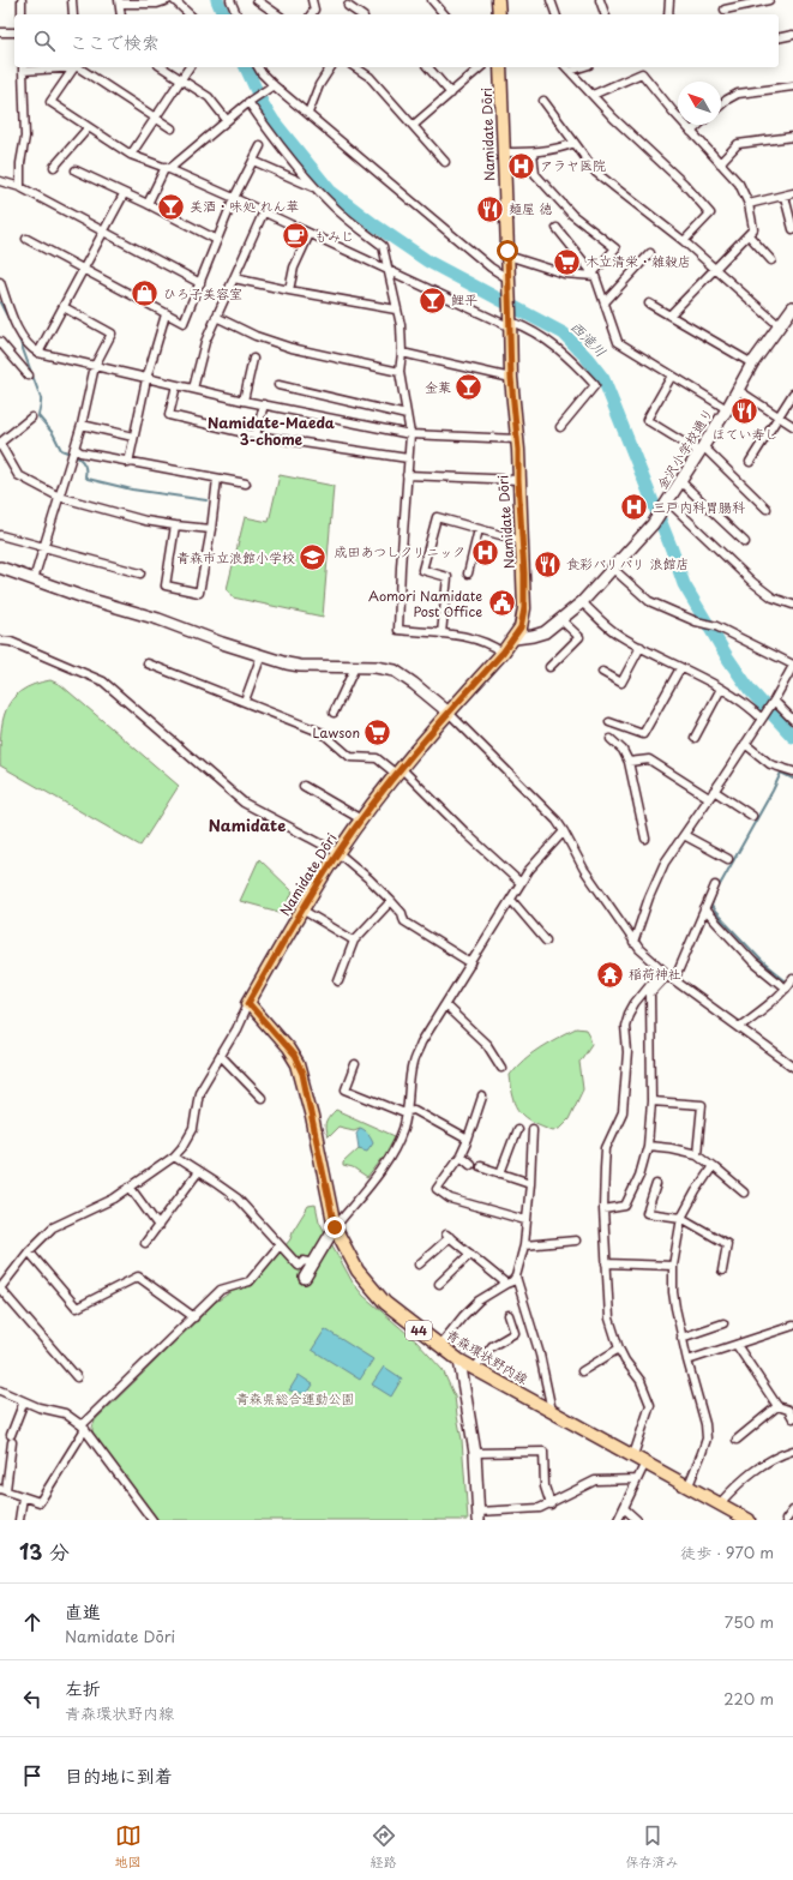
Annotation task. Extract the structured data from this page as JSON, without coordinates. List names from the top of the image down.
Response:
{
  "streets": {
    "main road": ["Namidate Dōri", "44", "青森環状野内線"],
    "street": ["金沢小学校通り"]
  },
  "crossings": [
    ["Namidate Dōri", "金沢小学校通り"],
    ["Namidate Dōri", "青森環状野内線"]
  ],
  "districts": ["Namidate-Maeda 3-chome", "Namidate"],
  "water": ["西滝川"],
  "parks": ["青森県総合運動公園"],
  "places": {
    "hospital": ["アラヤ医院", "三戸内科胃腸科", "成田あつしクリニック"],
    "bar": ["美酒・味処 れん華", "鯉平", "金葉"],
    "restaurant": ["麺屋 徳", "ほてい寿し", "食彩バリバリ 浪館店"],
    "cafe": ["もみじ"],
    "supermarket": ["木立清栄・雑穀店", "Lawson"],
    "shop": ["ひろ子美容室"],
    "school or university": ["青森市立浪館小学校"],
    "public building": ["Aomori Namidate Post Office"],
    "temple": ["稲荷神社"]
  },
  "north": "top left",
  "page": {
    "search": "ここで検索",
    "heading": ["13 分", "徒歩 · 970 m"],
    "list": [
      ["直進", "Namidate Dōri", "750 m"],
      ["左折", "青森環状野内線", "220 m"],
      "目的地に到着"
    ],
    "nav": ["地図", "経路", "保存済み"]
  }
}
